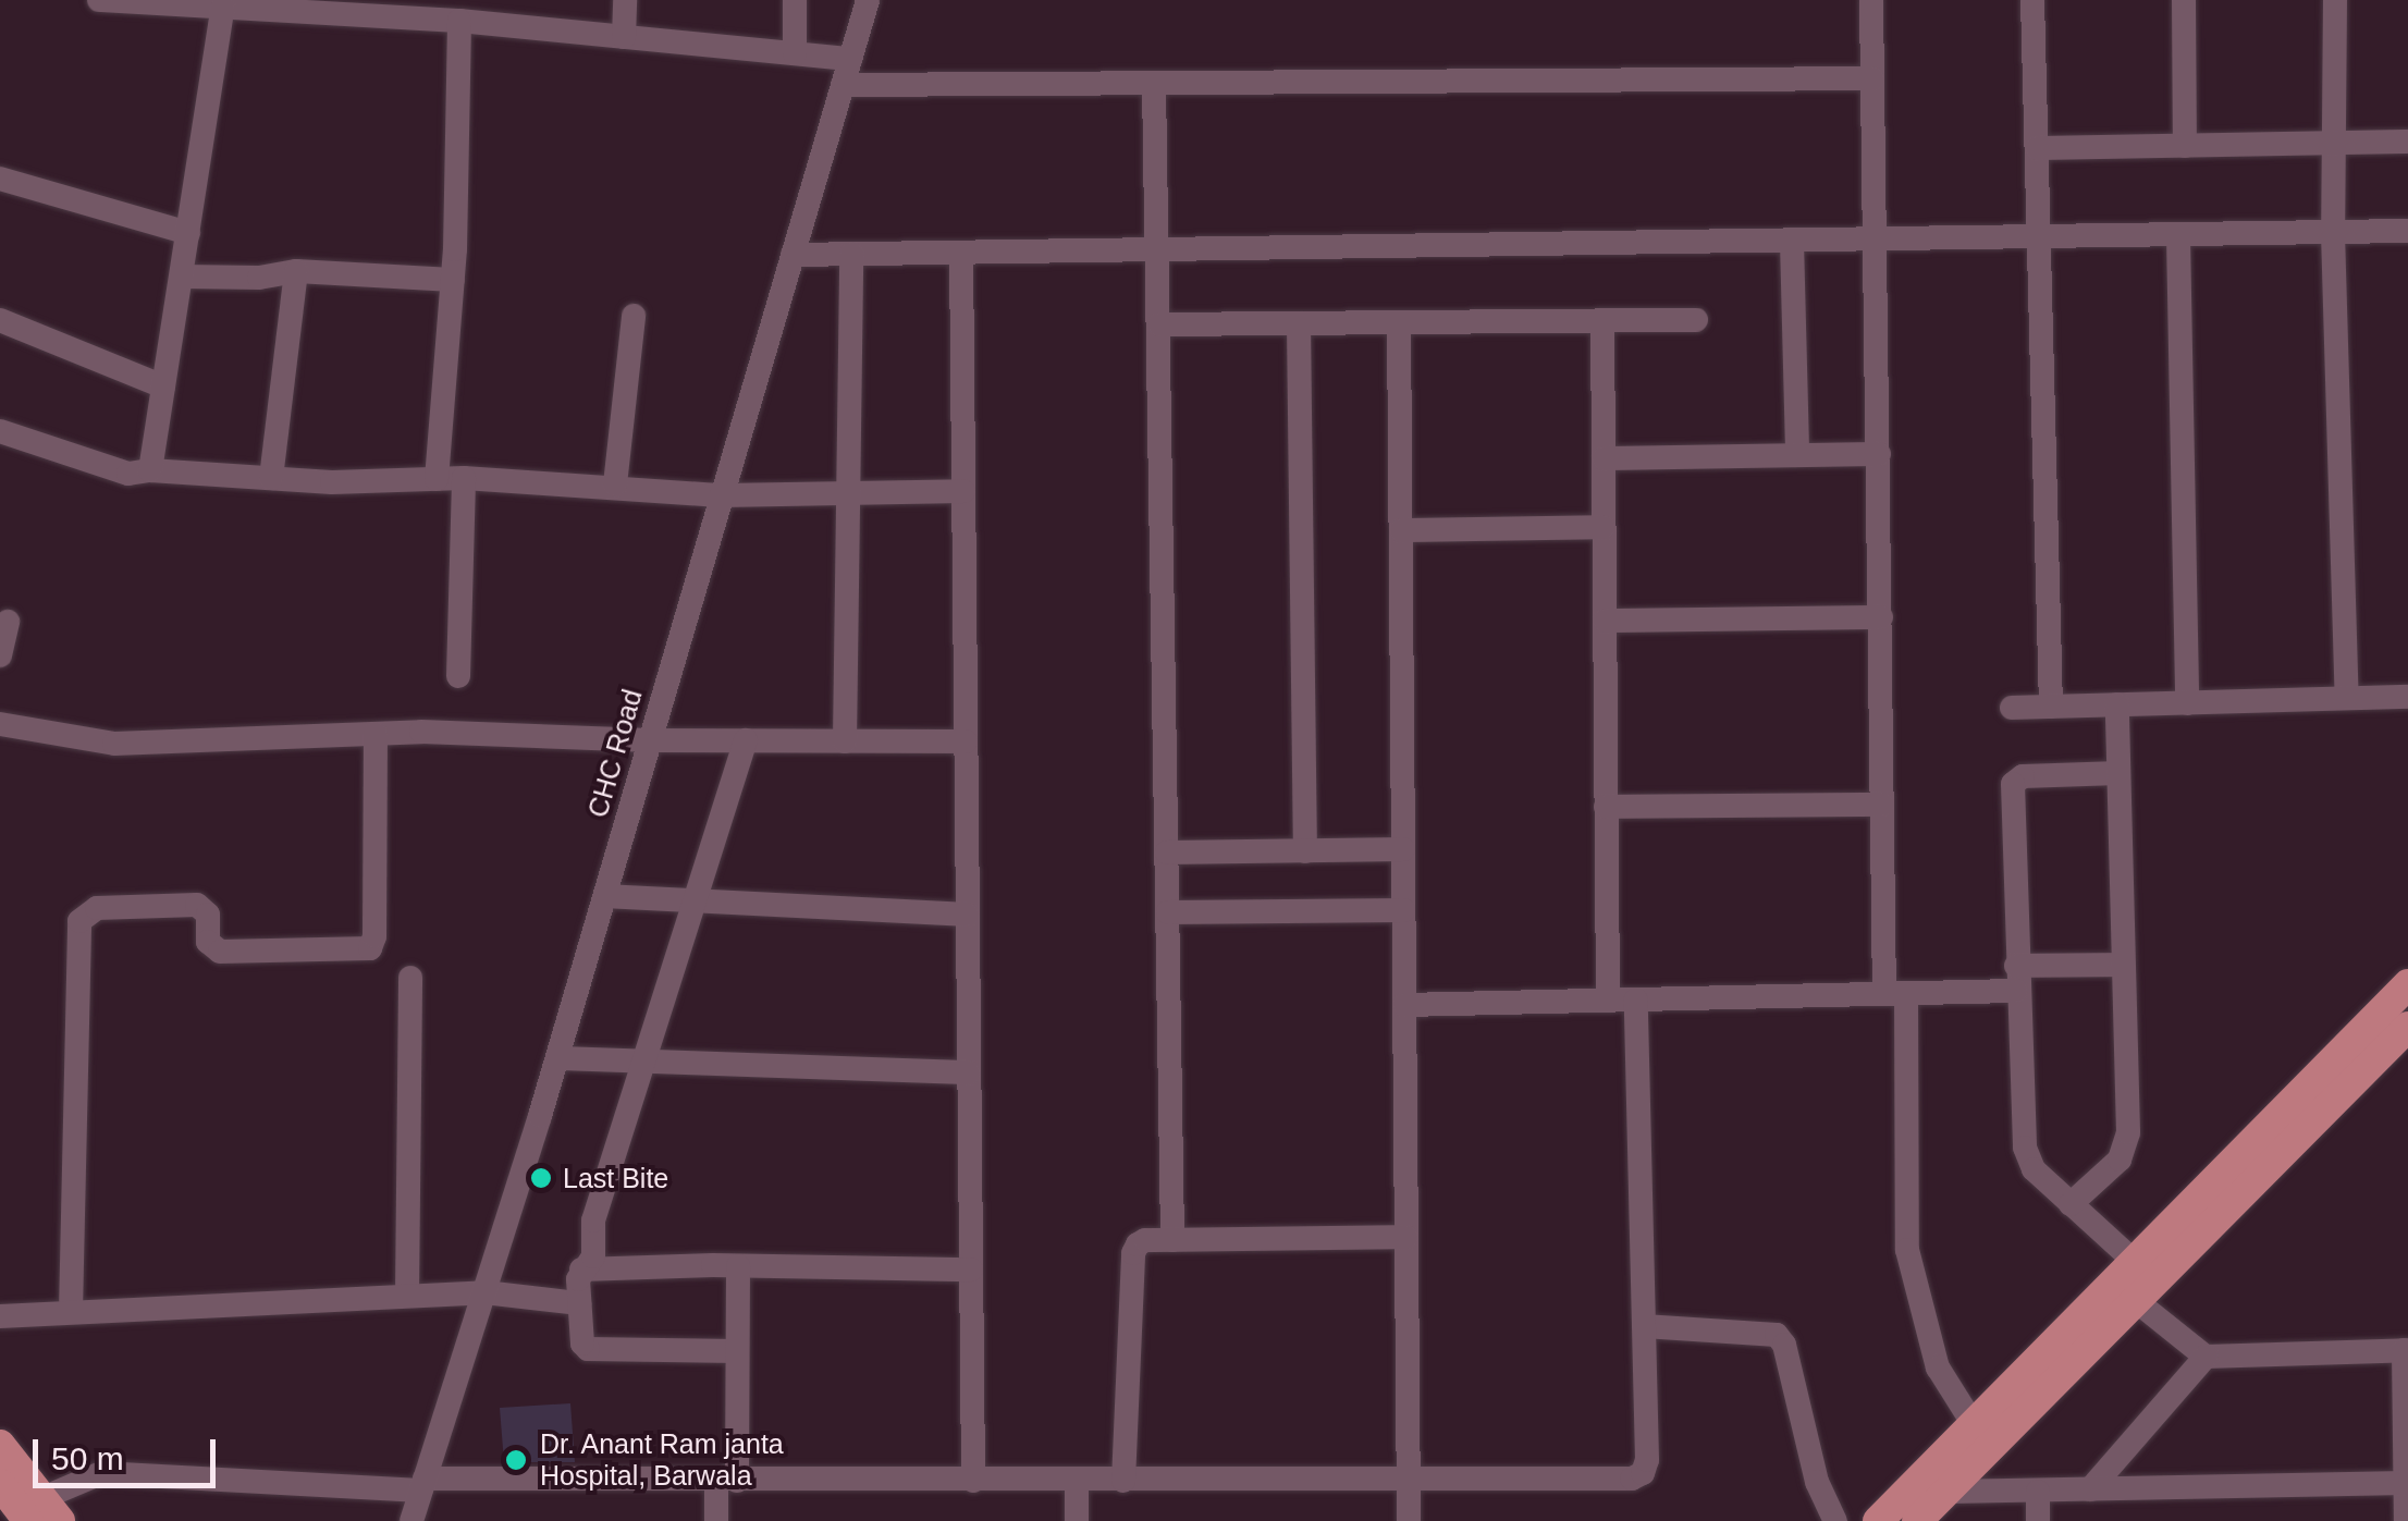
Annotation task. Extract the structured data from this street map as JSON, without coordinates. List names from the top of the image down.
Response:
{
  "streets": {
    "street": ["CHC Road"]
  },
  "places": ["Last Bite", "Dr. Anant Ram janta Hospital, Barwala"],
  "scale_bar": "50 m"
}
